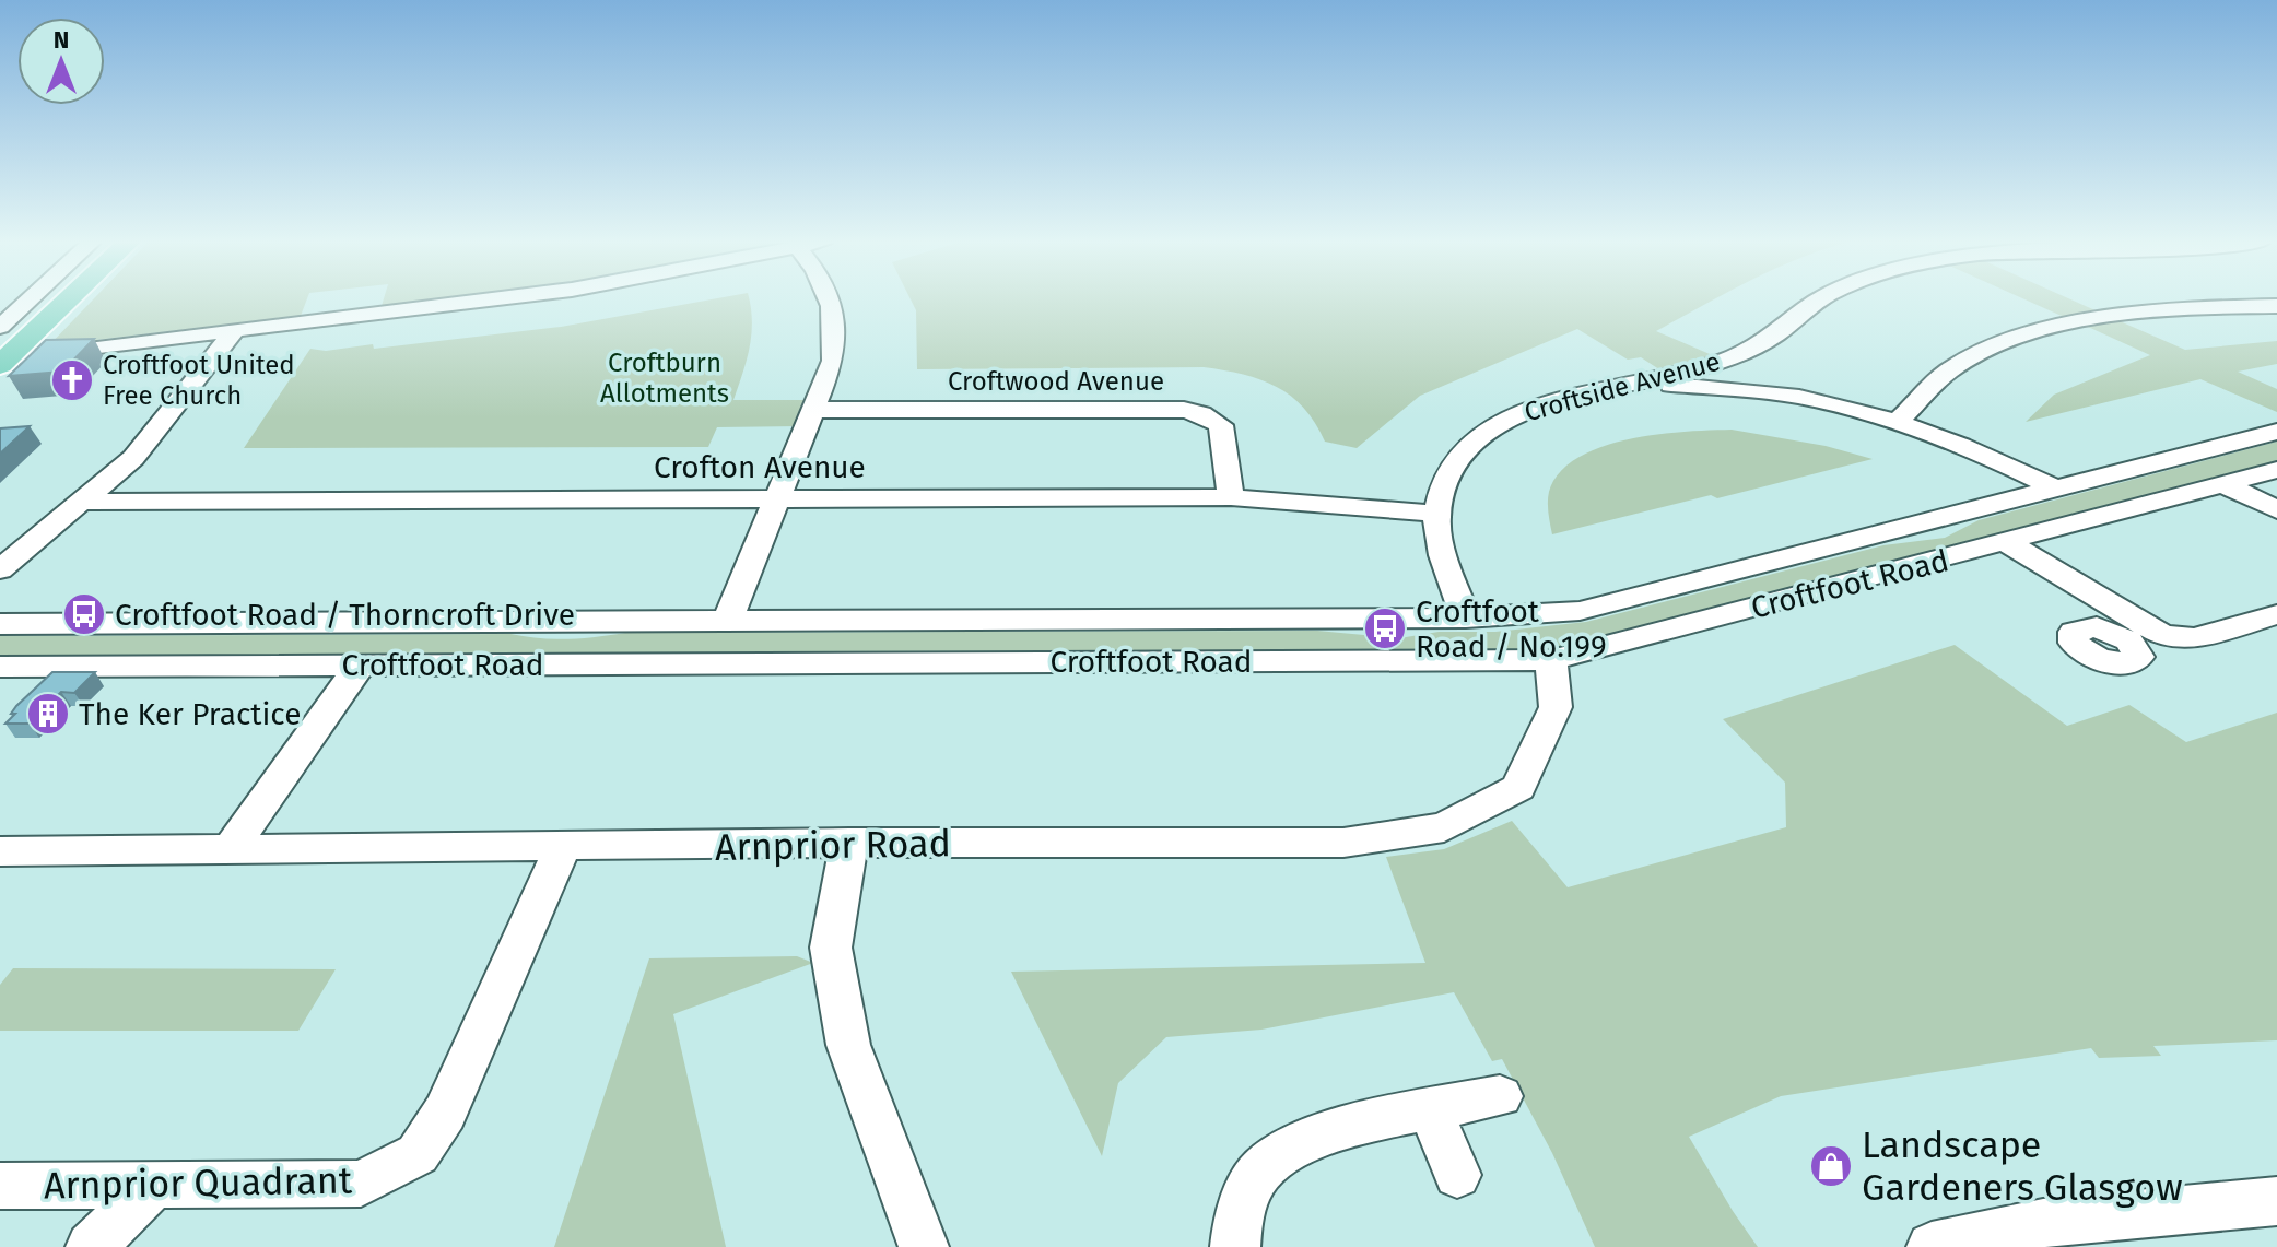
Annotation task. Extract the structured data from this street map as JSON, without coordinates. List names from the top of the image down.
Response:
{
  "streets": {
    "street": [
      "Croftwood Avenue",
      "Croftside Avenue",
      "Crofton Avenue",
      "Croftfoot Road",
      "Arnprior Road",
      "Arnprior Quadrant"
    ]
  },
  "crossings": [
    ["Croftwood Avenue", "Crofton Avenue"],
    ["Croftside Avenue", "Crofton Avenue"],
    ["Croftside Avenue", "Croftfoot Road"],
    ["Croftfoot Road", "Arnprior Road"],
    ["Arnprior Road", "Arnprior Quadrant"]
  ],
  "parks": ["Croftburn Allotments"],
  "places": {
    "church": ["Croftfoot United Free Church"],
    "bus stop": ["Croftfoot Road / Thorncroft Drive", "Croftfoot Road / No.199"],
    "building": ["The Ker Practice"],
    "shop": ["Landscape Gardeners Glasgow"]
  },
  "north": "top"
}
